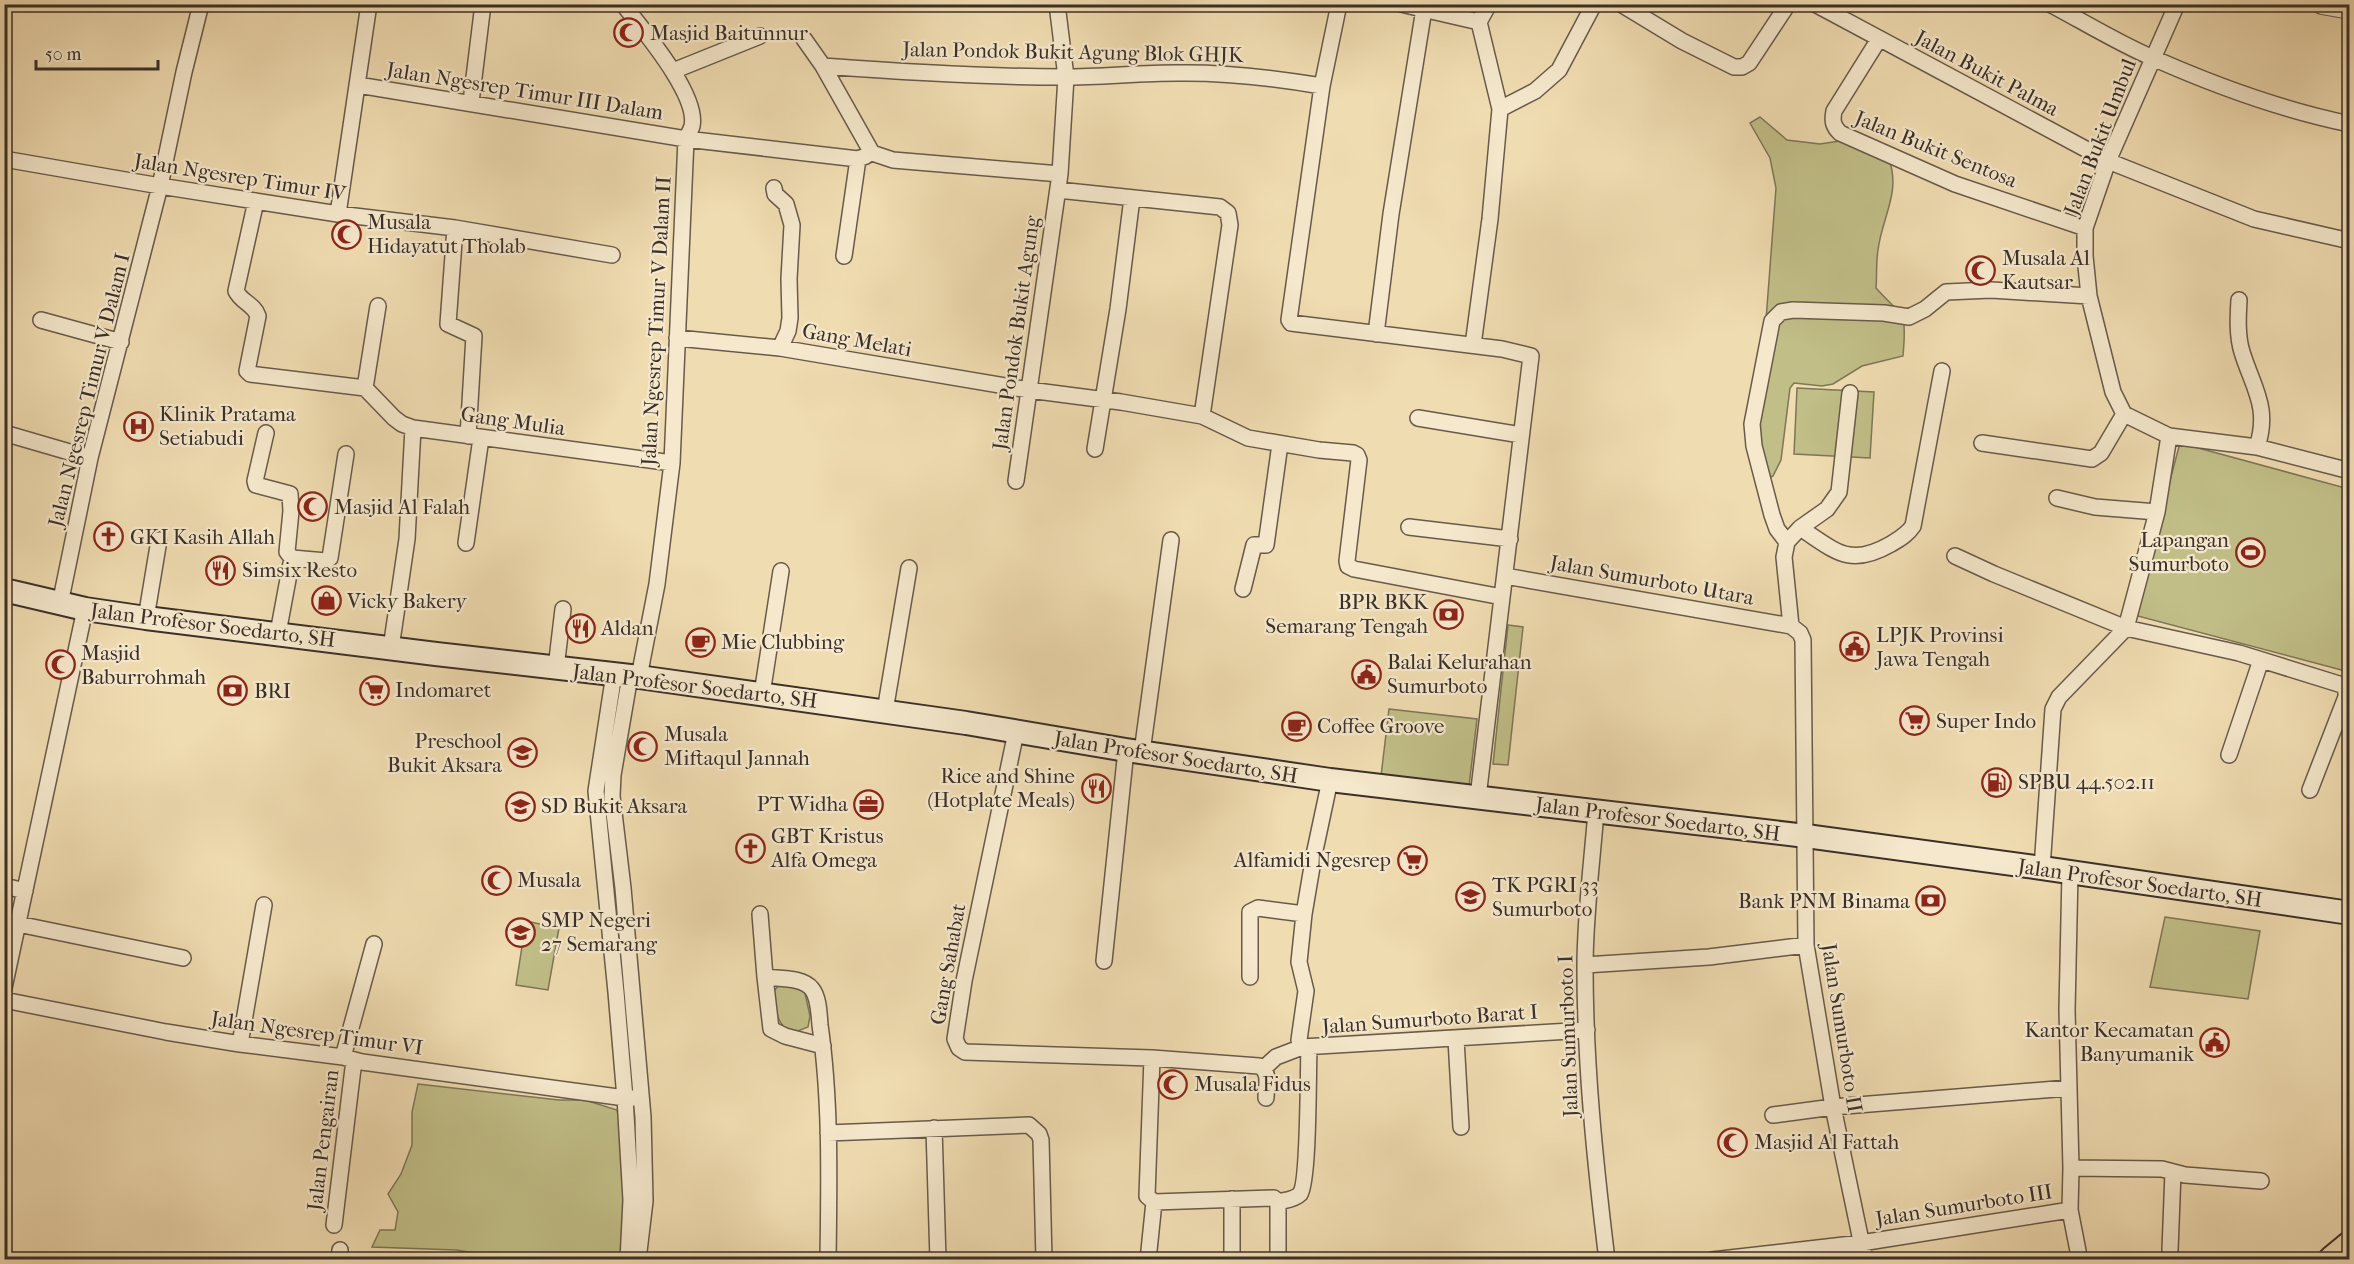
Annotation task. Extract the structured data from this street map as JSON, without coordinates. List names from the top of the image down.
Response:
{
  "streets": {
    "main road": ["Jalan Profesor Soedarto, SH"],
    "street": [
      "Jalan Pondok Bukit Agung Blok GHJK",
      "Jalan Bukit Palma",
      "Jalan Ngesrep Timur III Dalam",
      "Jalan Bukit Umbul",
      "Jalan Bukit Sentosa",
      "Jalan Ngesrep Timur IV",
      "Jalan Ngesrep Timur V Dalam II",
      "Jalan Pondok Bukit Agung",
      "Gang Melati",
      "Jalan Ngesrep Timur V Dalam I",
      "Gang Mulia",
      "Jalan Sumurboto Utara",
      "Gang Sahabat",
      "Jalan Sumurboto Barat I",
      "Jalan Sumurboto II",
      "Jalan Ngesrep Timur VI",
      "Jalan Sumurboto I",
      "Jalan Pengairan",
      "Jalan Sumurboto III"
    ]
  },
  "crossings": [
    ["Jalan Pondok Bukit Agung Blok GHJK", "Jalan Pondok Bukit Agung"],
    ["Jalan Bukit Palma", "Jalan Bukit Umbul"],
    ["Jalan Bukit Palma", "Jalan Bukit Sentosa"],
    ["Jalan Ngesrep Timur III Dalam", "Jalan Ngesrep Timur V Dalam II"],
    ["Jalan Bukit Umbul", "Jalan Bukit Sentosa"],
    ["Jalan Ngesrep Timur IV", "Jalan Ngesrep Timur V Dalam I"],
    ["Jalan Ngesrep Timur V Dalam II", "Gang Melati"],
    ["Jalan Ngesrep Timur V Dalam II", "Gang Mulia"],
    ["Jalan Ngesrep Timur V Dalam II", "Jalan Profesor Soedarto, SH"],
    ["Jalan Pondok Bukit Agung", "Gang Melati"],
    ["Jalan Ngesrep Timur V Dalam I", "Jalan Profesor Soedarto, SH"],
    ["Jalan Sumurboto Utara", "Jalan Profesor Soedarto, SH"],
    ["Jalan Sumurboto Utara", "Jalan Sumurboto II"],
    ["Jalan Profesor Soedarto, SH", "Gang Sahabat"],
    ["Jalan Profesor Soedarto, SH", "Jalan Sumurboto Barat I"],
    ["Jalan Profesor Soedarto, SH", "Jalan Sumurboto II"],
    ["Jalan Profesor Soedarto, SH", "Jalan Sumurboto I"],
    ["Jalan Profesor Soedarto, SH", "Jalan Sumurboto III"],
    ["Jalan Sumurboto Barat I", "Jalan Sumurboto I"],
    ["Jalan Sumurboto II", "Jalan Sumurboto III"],
    ["Jalan Ngesrep Timur VI", "Jalan Pengairan"]
  ],
  "places": {
    "mosque": [
      "Masjid Baitunnur",
      "Musala Hidayatut Tholab",
      "Musala Al Kautsar",
      "Masjid Al Falah",
      "Masjid Baburrohmah",
      "Musala Miftaqul Jannah",
      "Musala",
      "Musala Fidus",
      "Masjid Al Fattah"
    ],
    "hospital": ["Klinik Pratama Setiabudi"],
    "church": ["GKI Kasih Allah", "GBT Kristus Alfa Omega"],
    "sports": ["Lapangan Sumurboto"],
    "restaurant": ["Simsix Resto", "Aldan", "Rice and Shine (Hotplate Meals)"],
    "shop": ["Vicky Bakery"],
    "bank": ["BPR BKK Semarang Tengah", "BRI", "Bank PNM Binama"],
    "cafe": ["Mie Clubbing", "Coffee Groove"],
    "public building": ["LPJK Provinsi Jawa Tengah", "Balai Kelurahan Sumurboto", "Kantor Kecamatan Banyumanik"],
    "supermarket": ["Indomaret", "Super Indo", "Alfamidi Ngesrep"],
    "school or university": [
      "Preschool Bukit Aksara",
      "SD Bukit Aksara",
      "TK PGRI 33 Sumurboto",
      "SMP Negeri 27 Semarang"
    ],
    "fuel station": ["SPBU 44.502.11"],
    "office": ["PT Widha"]
  },
  "scale_bar": "50 m"
}
